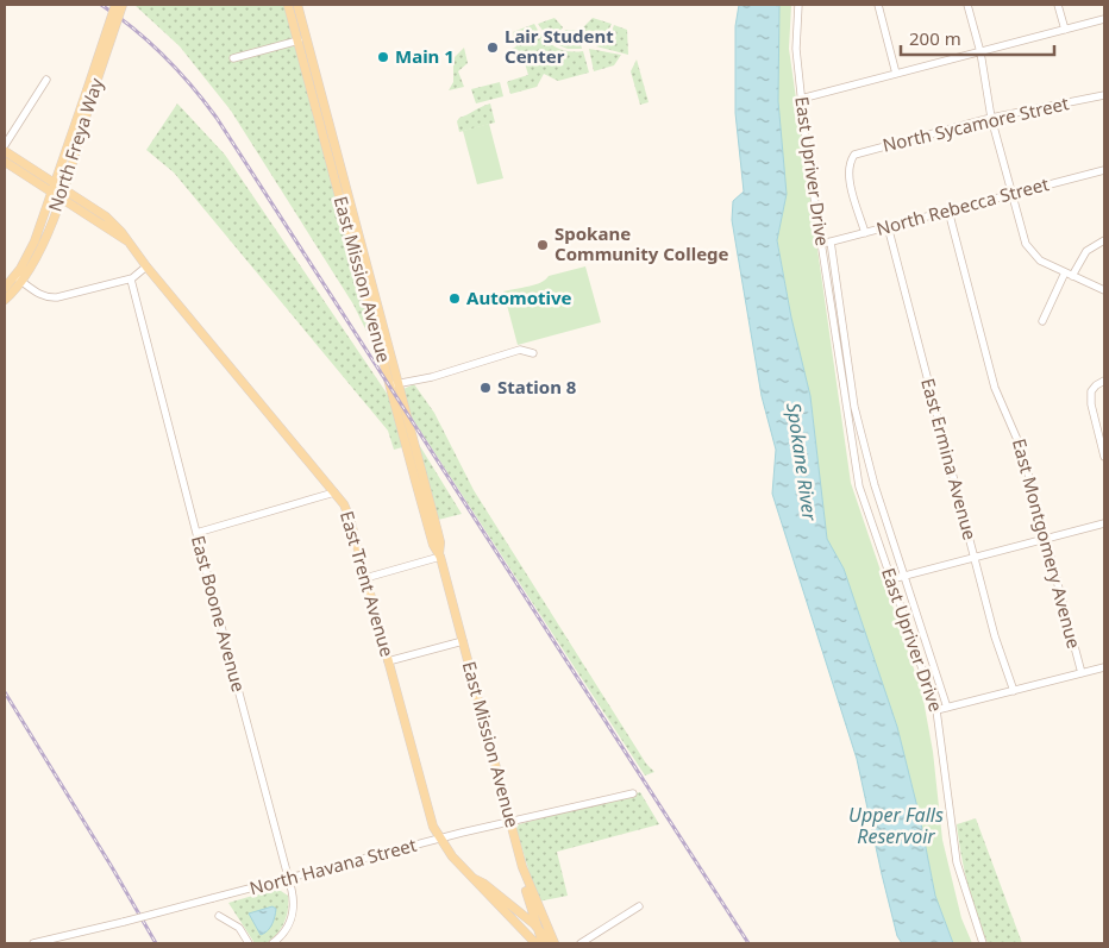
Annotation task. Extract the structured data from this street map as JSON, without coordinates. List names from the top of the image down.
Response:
{
  "streets": {
    "main road": ["North Freya Way", "East Mission Avenue", "East Trent Avenue"],
    "street": [
      "North Sycamore Street",
      "East Upriver Drive",
      "North Rebecca Street",
      "East Ermina Avenue",
      "East Montgomery Avenue",
      "East Boone Avenue",
      "North Havana Street"
    ]
  },
  "crossings": [
    ["North Sycamore Street", "North Rebecca Street"],
    ["North Freya Way", "East Trent Avenue"],
    ["East Upriver Drive", "North Rebecca Street"],
    ["North Rebecca Street", "East Ermina Avenue"],
    ["North Rebecca Street", "East Montgomery Avenue"],
    ["East Mission Avenue", "East Trent Avenue"],
    ["East Mission Avenue", "North Havana Street"],
    ["East Trent Avenue", "North Havana Street"],
    ["East Boone Avenue", "North Havana Street"]
  ],
  "water": ["Spokane River", "Upper Falls Reservoir"],
  "places": [
    "Lair Student Center",
    "Main 1",
    "Spokane Community College",
    "Automotive",
    "Station 8"
  ],
  "scale_bar": "200 m"
}
